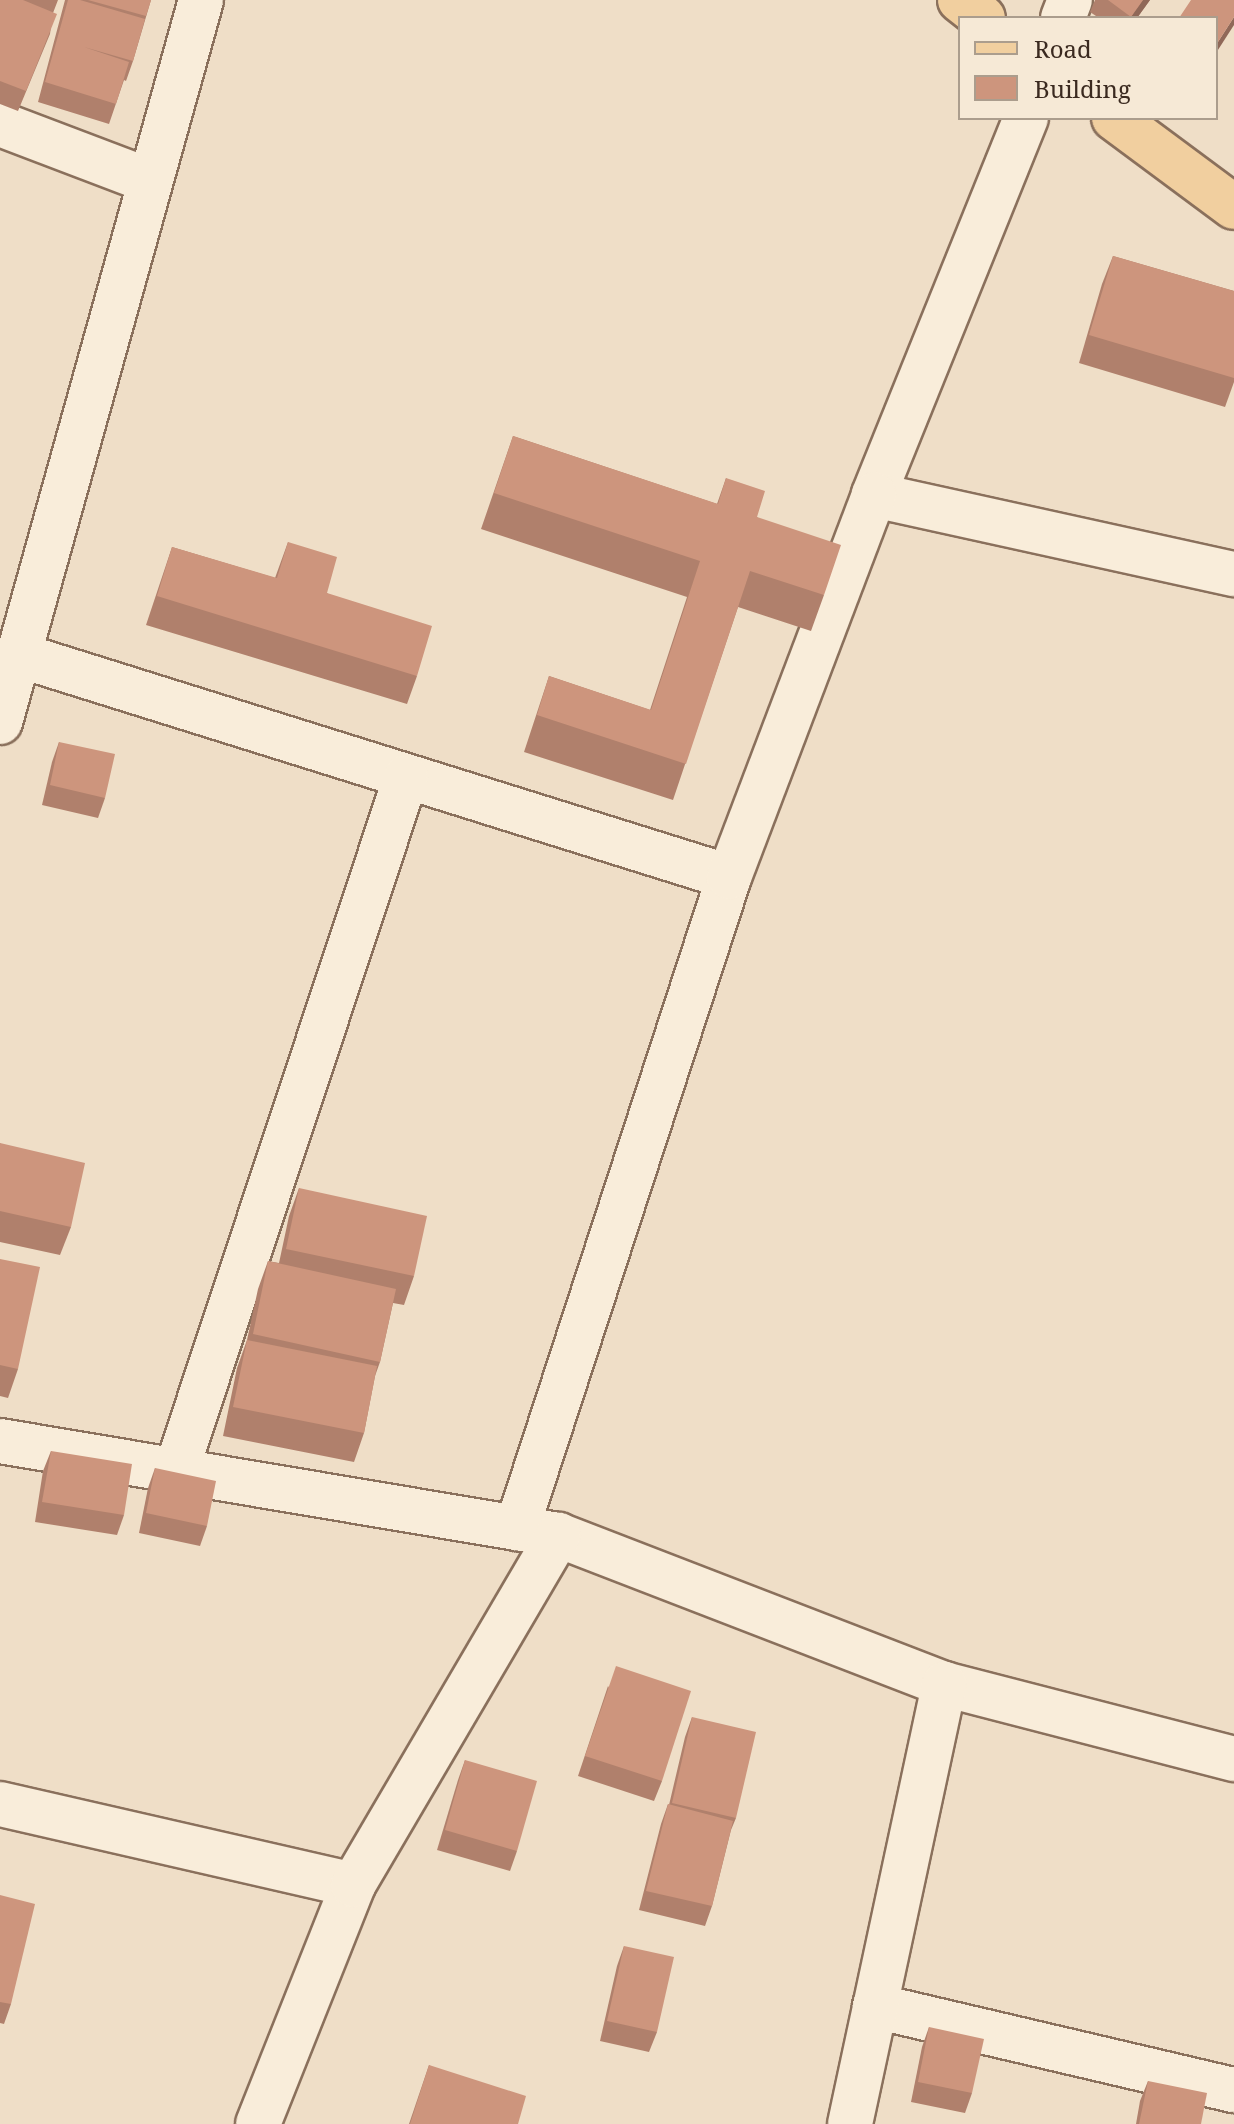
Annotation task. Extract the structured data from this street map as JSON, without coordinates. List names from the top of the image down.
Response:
{
  "legend": ["Road", "Building"]
}
